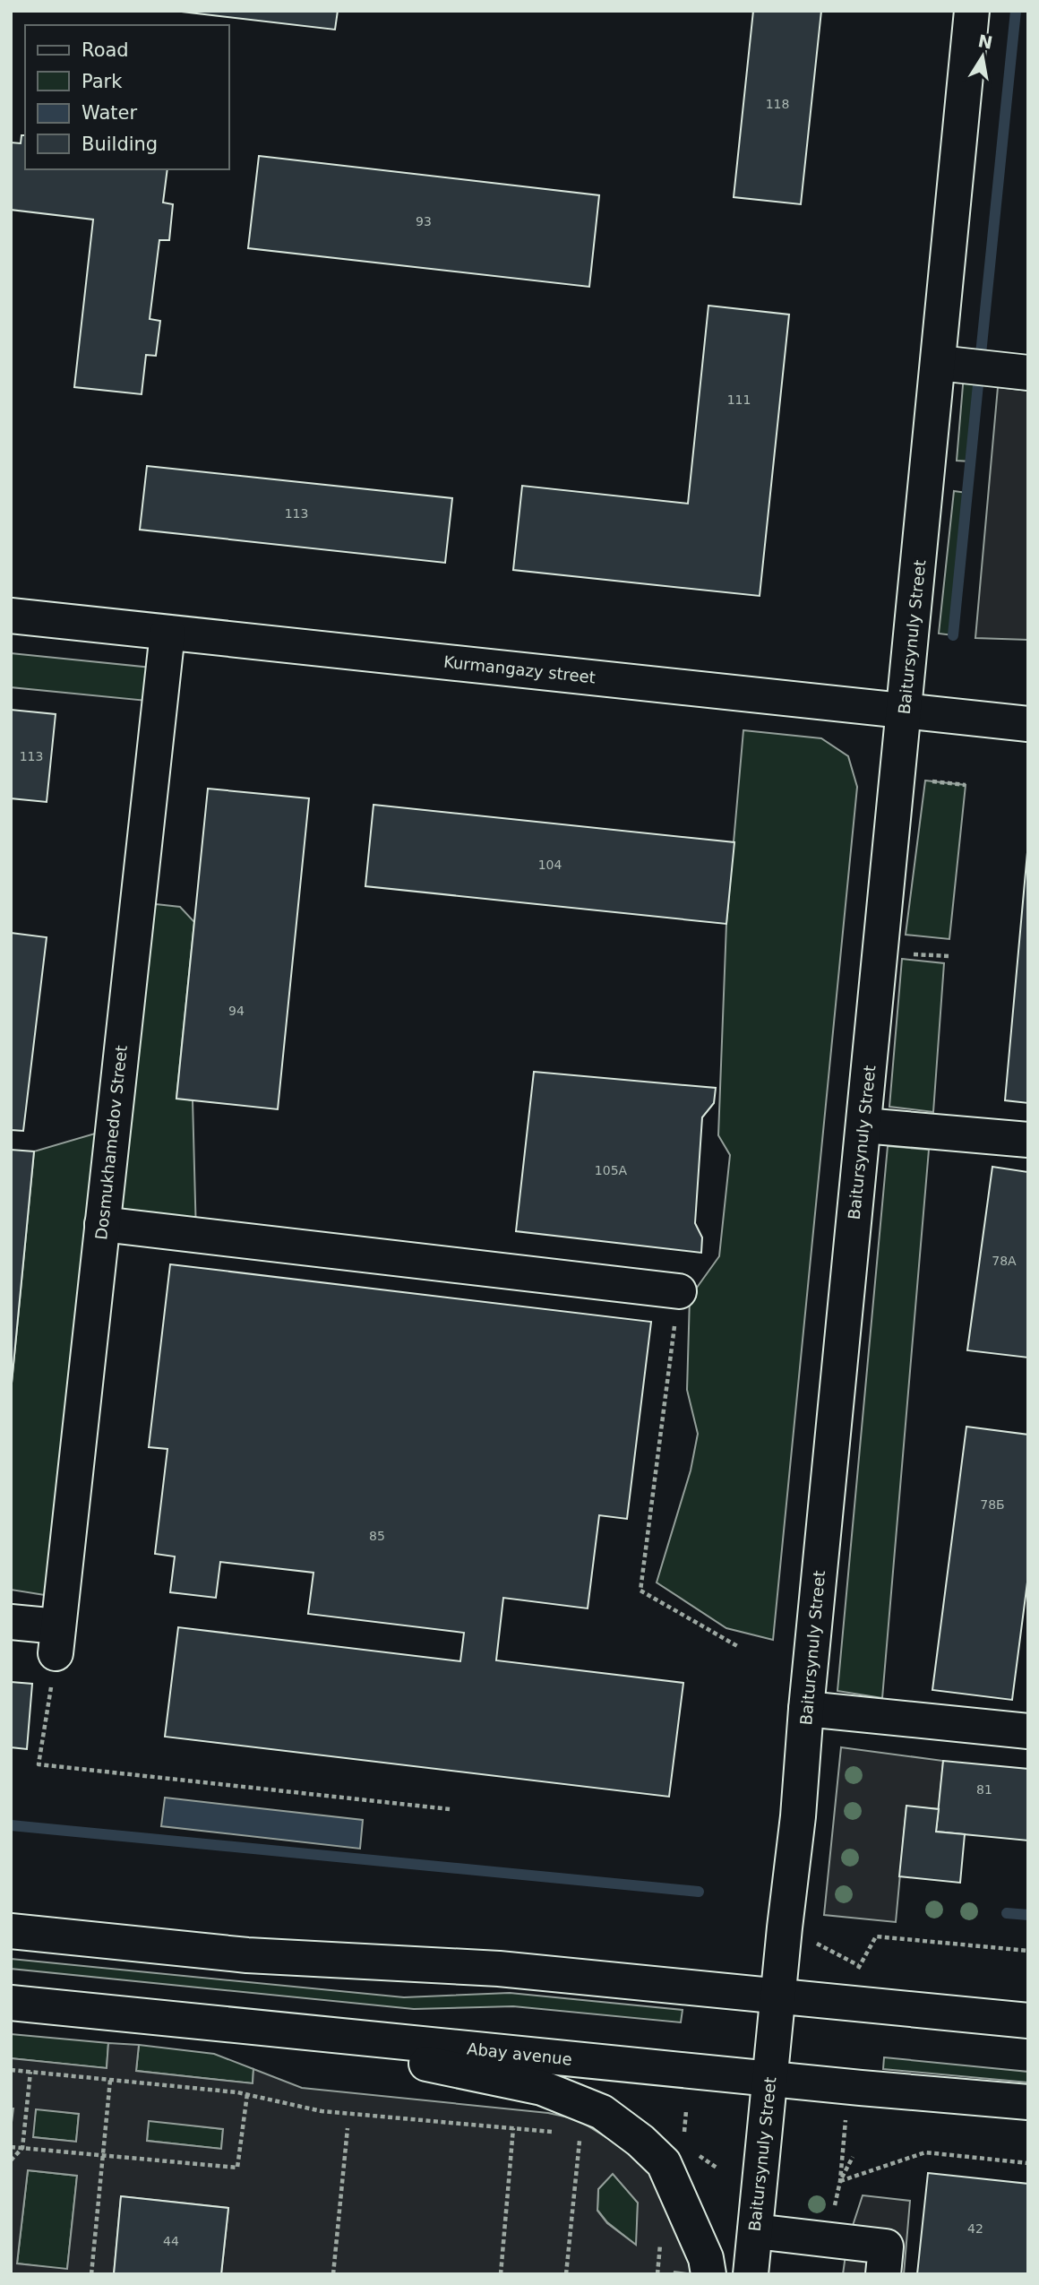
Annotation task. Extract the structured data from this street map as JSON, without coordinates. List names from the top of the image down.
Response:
{
  "streets": {
    "main road": [
      "Baitursynuly Street",
      "Kurmangazy street",
      "Dosmukhamedov Street",
      "Abay avenue"
    ]
  },
  "crossings": [
    ["Baitursynuly Street", "Kurmangazy street"],
    ["Baitursynuly Street", "Abay avenue"],
    ["Kurmangazy street", "Dosmukhamedov Street"]
  ],
  "house_numbers": [
    "118",
    "93",
    "111",
    "113",
    "113",
    "104",
    "94",
    "105А",
    "78А",
    "78Б",
    "85",
    "81",
    "42",
    "44"
  ],
  "legend": [
    "Road",
    "Park",
    "Water",
    "Building"
  ],
  "north": "top"
}
